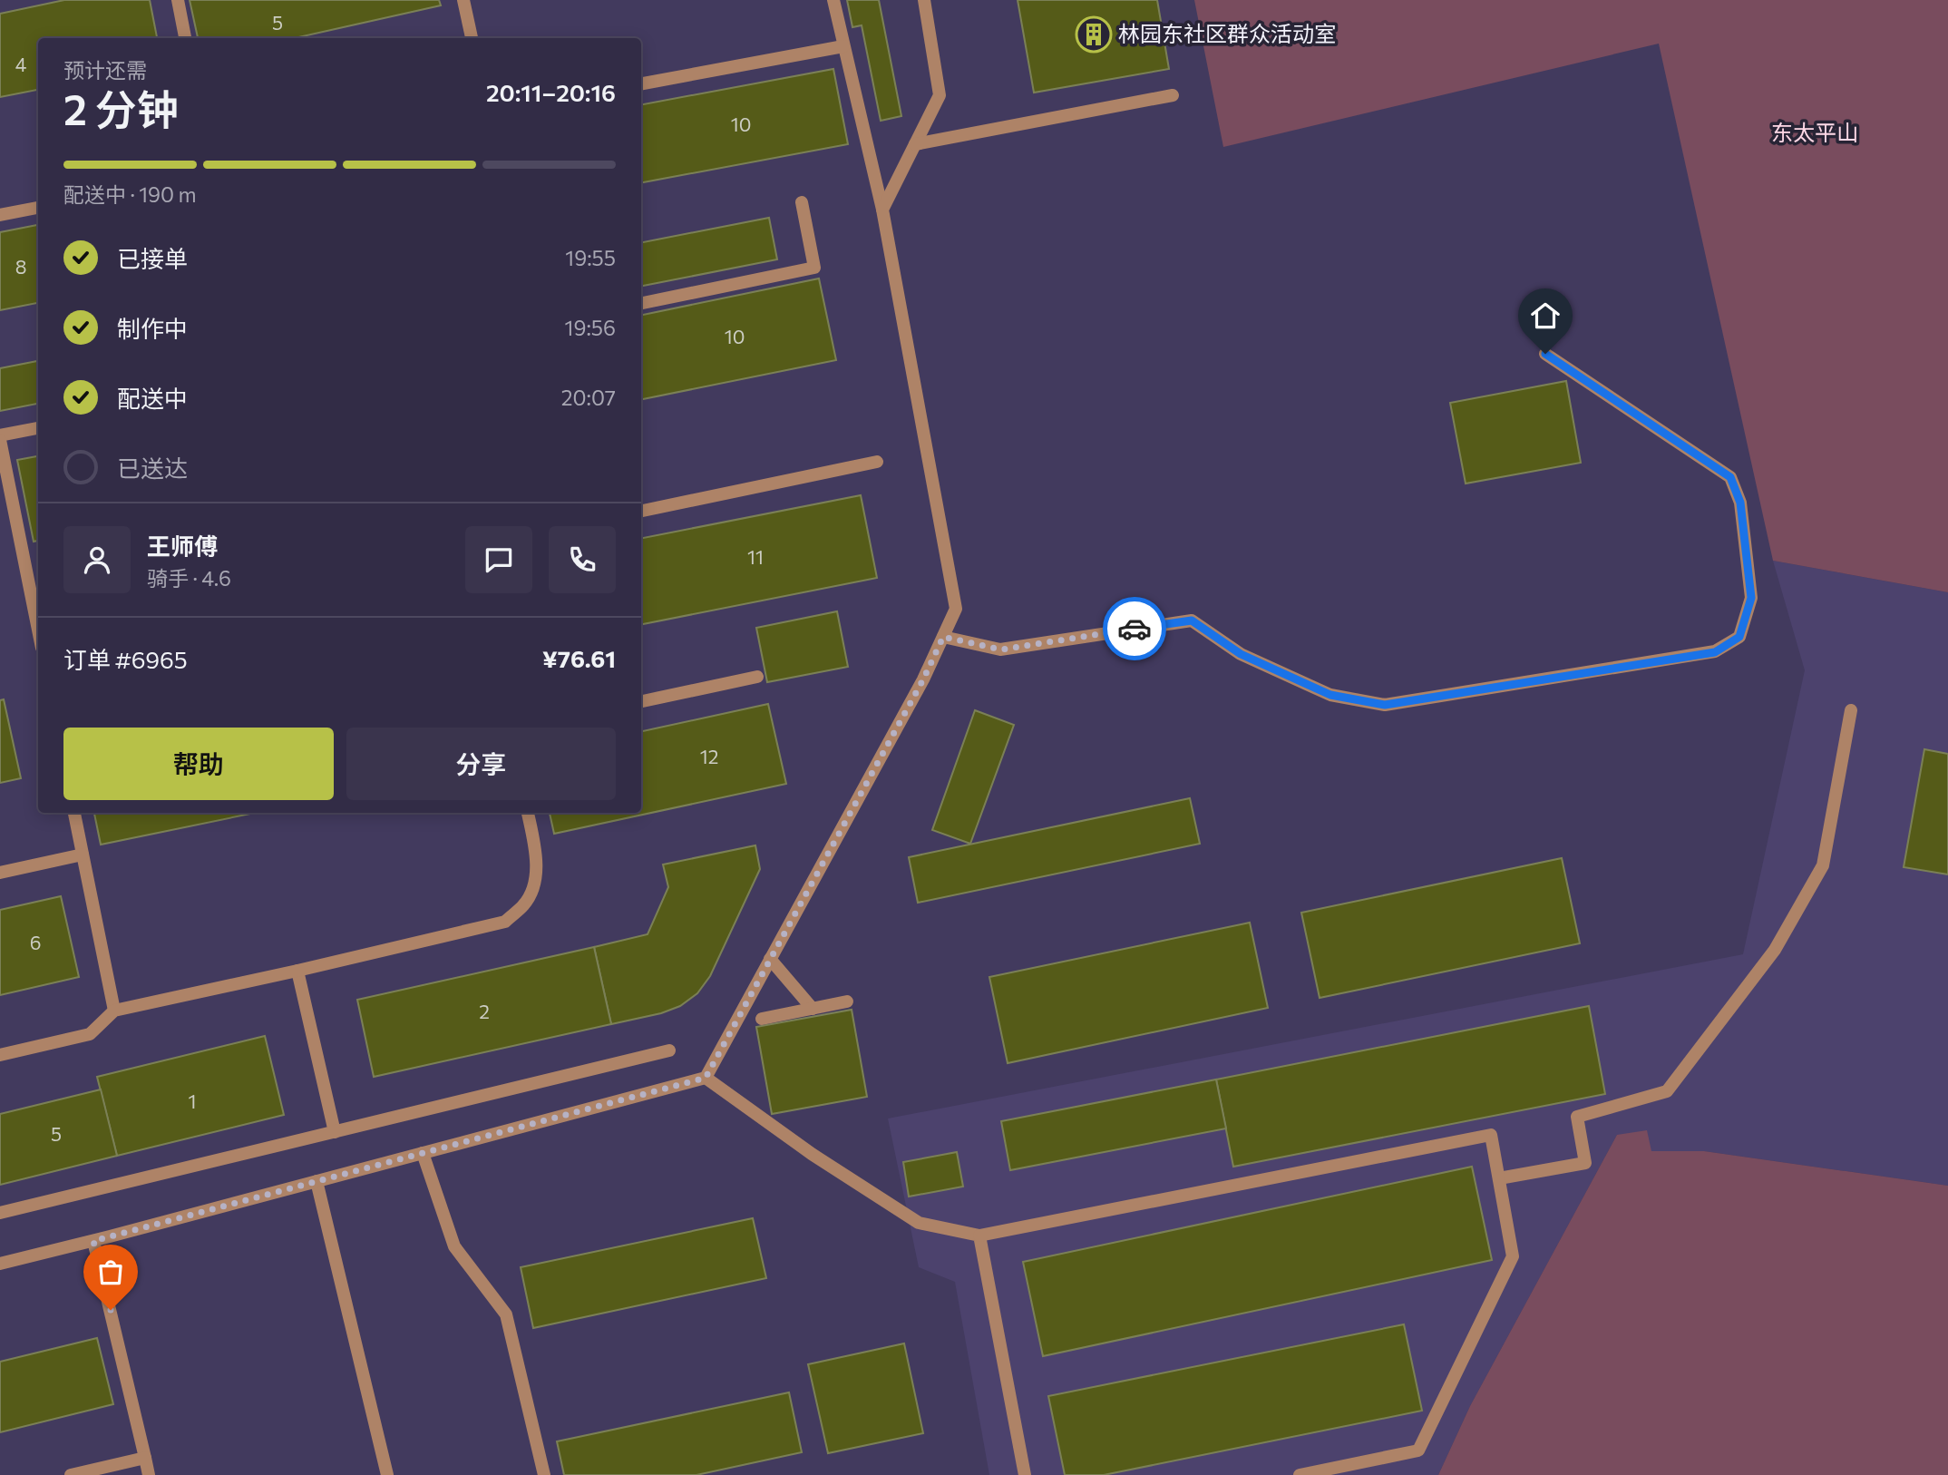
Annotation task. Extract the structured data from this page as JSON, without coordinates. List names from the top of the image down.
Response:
{
  "parks": ["东太平山"],
  "places": {
    "building": ["林园东社区群众活动室"]
  },
  "house_numbers": [
    "5",
    "4",
    "10",
    "8",
    "10",
    "11",
    "12",
    "6",
    "2",
    "1",
    "5"
  ],
  "page": {
    "heading": ["2 分钟", "预计还需", "20:11–20:16"],
    "panel": [
      "王师傅",
      "骑手 · 4.6",
      "订单 #6965",
      "¥76.61"
    ],
    "bar": "配送中 · 190 m",
    "list": [
      ["已接单", "19:55"],
      ["制作中", "19:56"],
      ["配送中", "20:07"],
      "已送达"
    ],
    "buttons": ["帮助", "分享"]
  }
}
